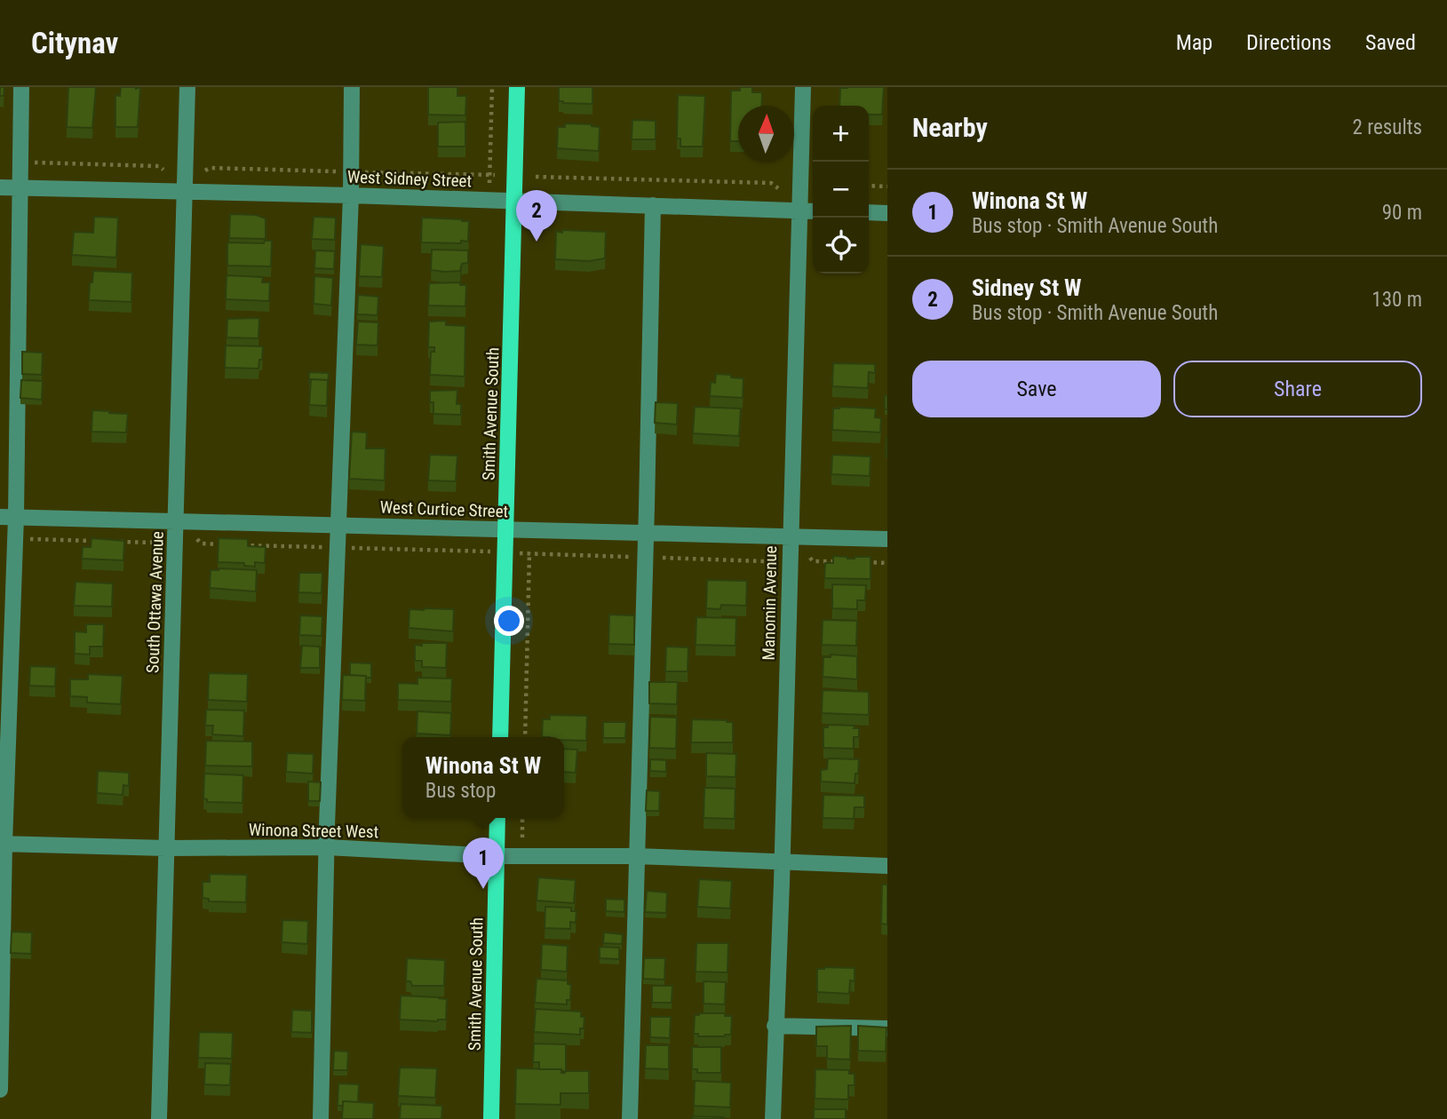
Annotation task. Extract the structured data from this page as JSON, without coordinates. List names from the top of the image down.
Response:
{
  "streets": {
    "main road": ["Smith Avenue South"],
    "street": [
      "West Sidney Street",
      "West Curtice Street",
      "South Ottawa Avenue",
      "Manomin Avenue",
      "Winona Street West"
    ]
  },
  "crossings": [
    ["West Sidney Street", "Smith Avenue South"],
    ["West Sidney Street", "South Ottawa Avenue"],
    ["West Sidney Street", "Manomin Avenue"],
    ["Smith Avenue South", "West Curtice Street"],
    ["Smith Avenue South", "Winona Street West"],
    ["West Curtice Street", "South Ottawa Avenue"],
    ["West Curtice Street", "Manomin Avenue"],
    ["South Ottawa Avenue", "Winona Street West"],
    ["Manomin Avenue", "Winona Street West"]
  ],
  "north": "top",
  "page": {
    "header": "Citynav",
    "nav": ["Map", "Directions", "Saved"],
    "heading": ["Nearby", "2 results"],
    "map_buttons": ["+", "−"],
    "list": [
      {
        "mark": "1",
        "name": "Winona St W",
        "note": "Bus stop · Smith Avenue South",
        "value": "90 m"
      },
      {
        "mark": "2",
        "name": "Sidney St W",
        "note": "Bus stop · Smith Avenue South",
        "value": "130 m"
      }
    ],
    "pins": ["2", "1"],
    "buttons": ["Save", "Share"],
    "popup": ["Winona St W", "Bus stop"]
  }
}
